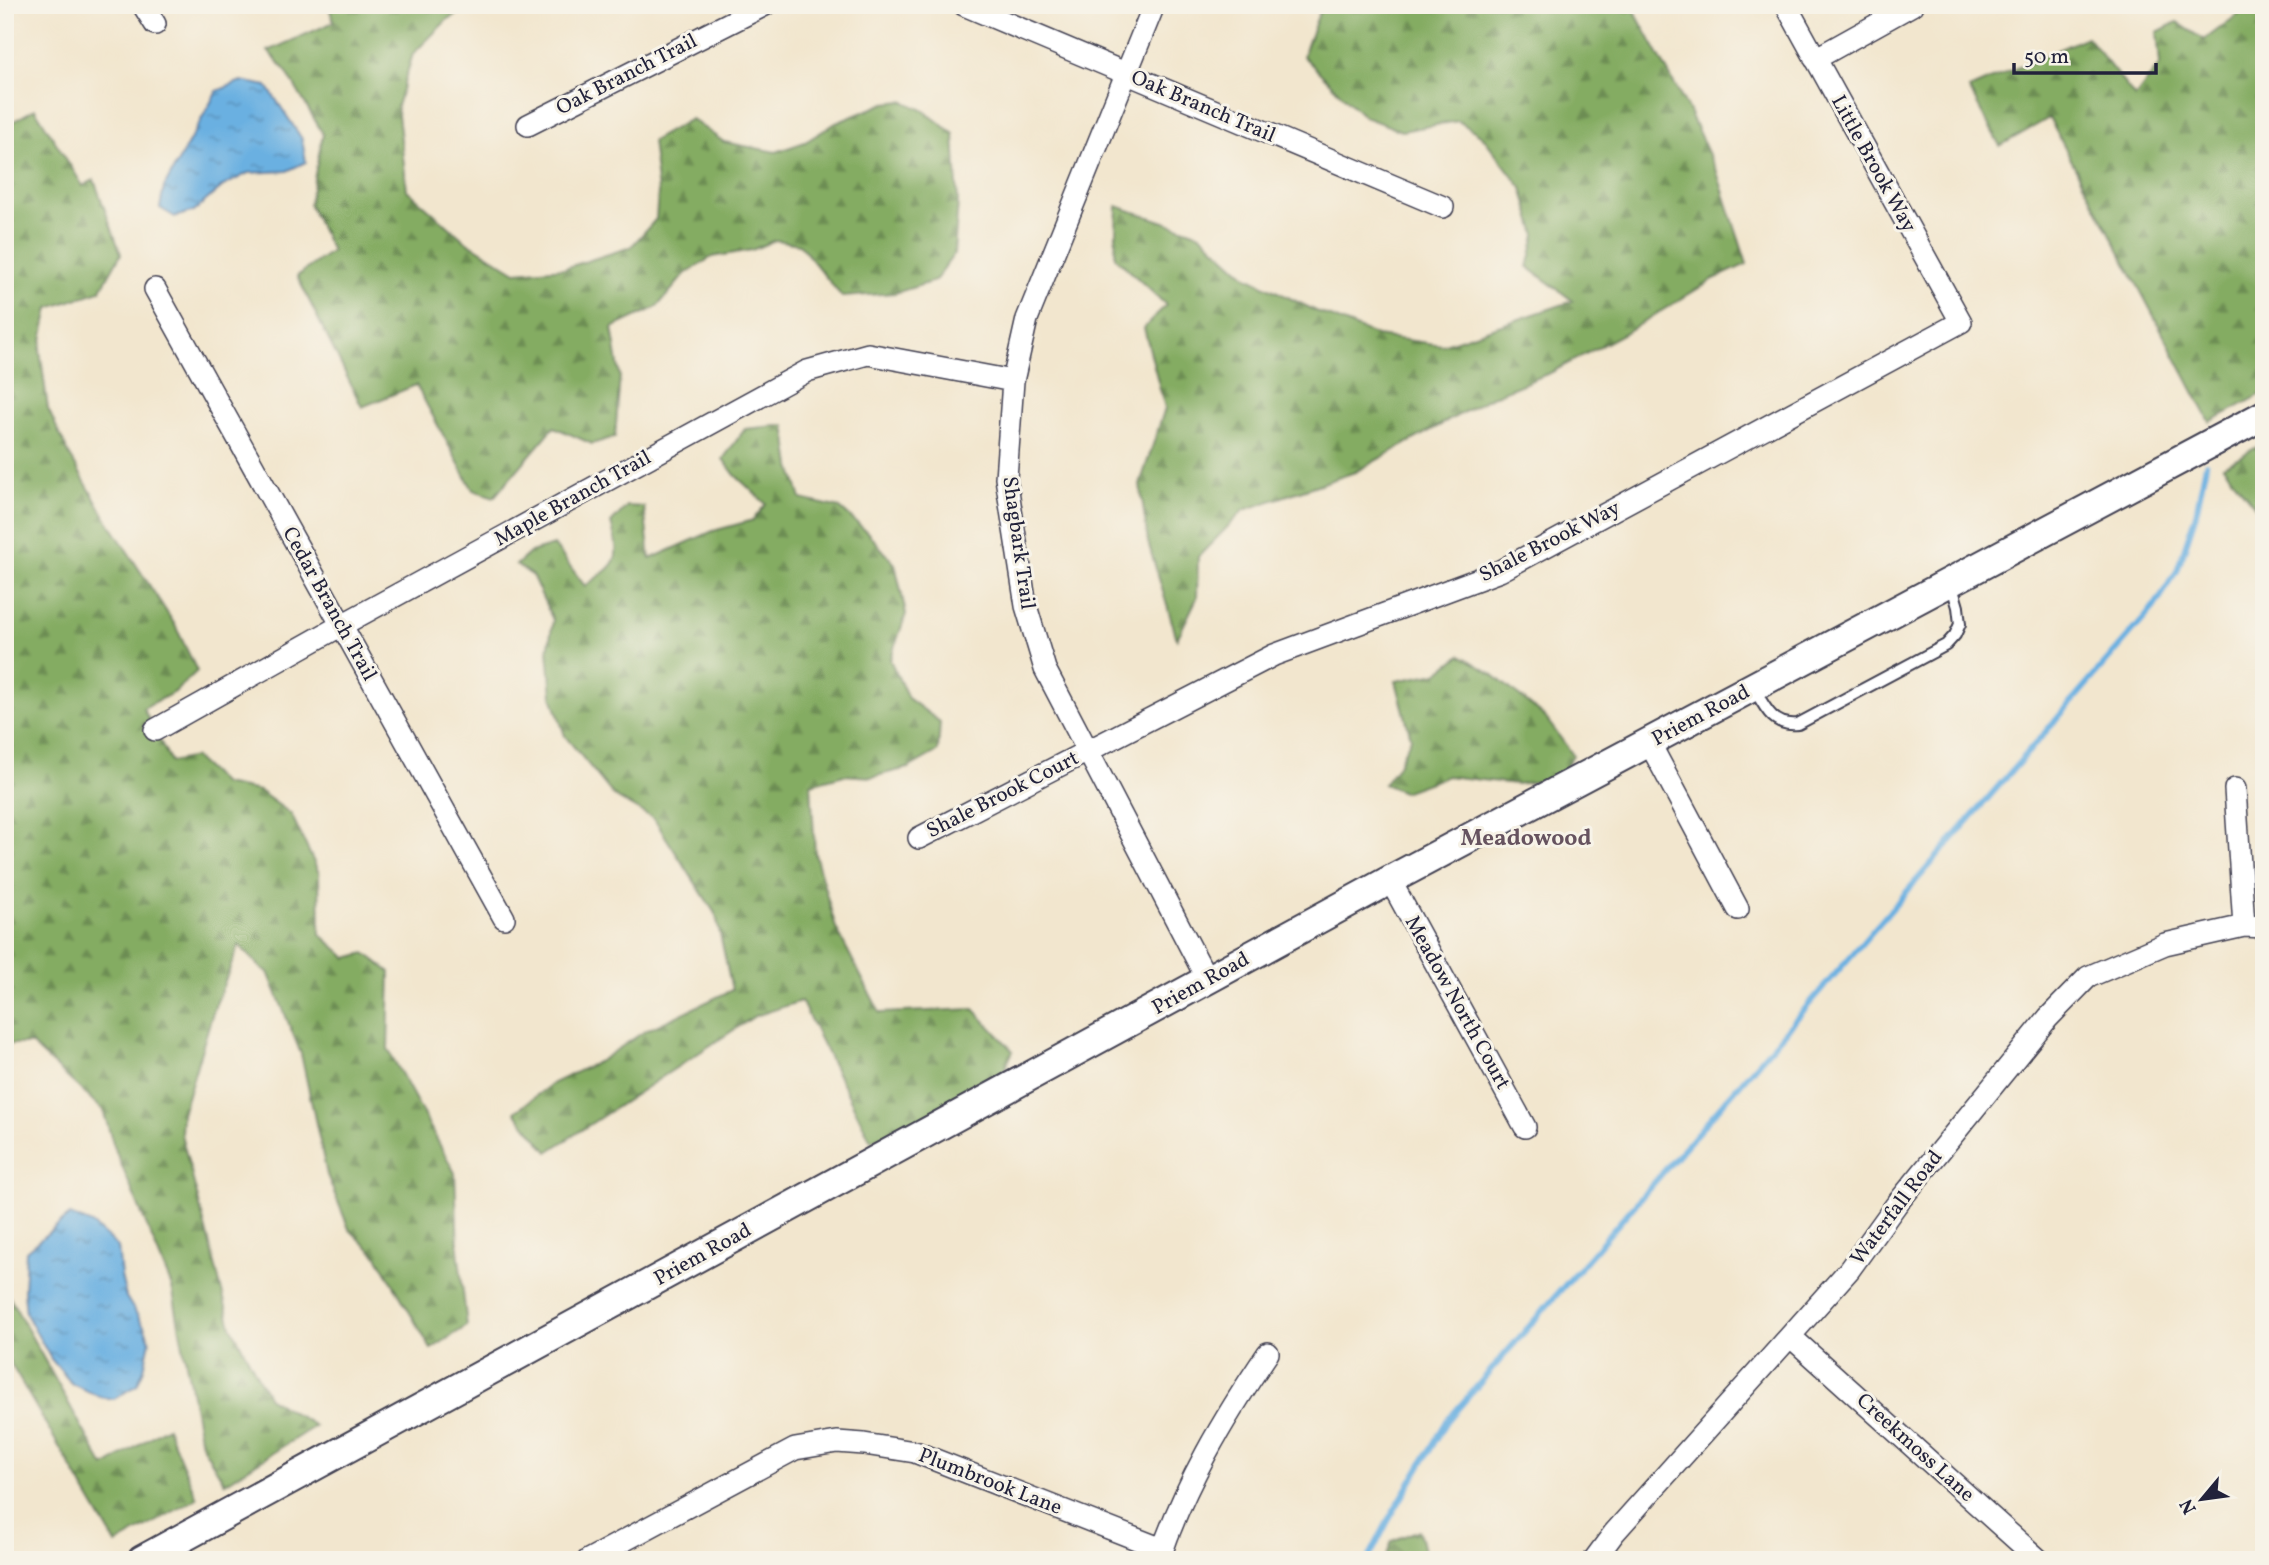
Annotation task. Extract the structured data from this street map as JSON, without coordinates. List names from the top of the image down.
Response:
{
  "streets": {
    "street": [
      "Oak Branch Trail",
      "Little Brook Way",
      "Maple Branch Trail",
      "Shale Brook Way",
      "Shagbark Trail",
      "Cedar Branch Trail",
      "Priem Road",
      "Shale Brook Court",
      "Meadow North Court",
      "Waterfall Road",
      "Creekmoss Lane",
      "Plumbrook Lane"
    ]
  },
  "crossings": [
    ["Oak Branch Trail", "Shagbark Trail"],
    ["Little Brook Way", "Shale Brook Way"],
    ["Maple Branch Trail", "Shagbark Trail"],
    ["Maple Branch Trail", "Cedar Branch Trail"],
    ["Shale Brook Way", "Shagbark Trail"],
    ["Shale Brook Way", "Shale Brook Court"],
    ["Shagbark Trail", "Priem Road"],
    ["Shagbark Trail", "Shale Brook Court"],
    ["Priem Road", "Meadow North Court"],
    ["Waterfall Road", "Creekmoss Lane"]
  ],
  "districts": ["Meadowood"],
  "scale_bar": "50 m",
  "north": "bottom left"
}
